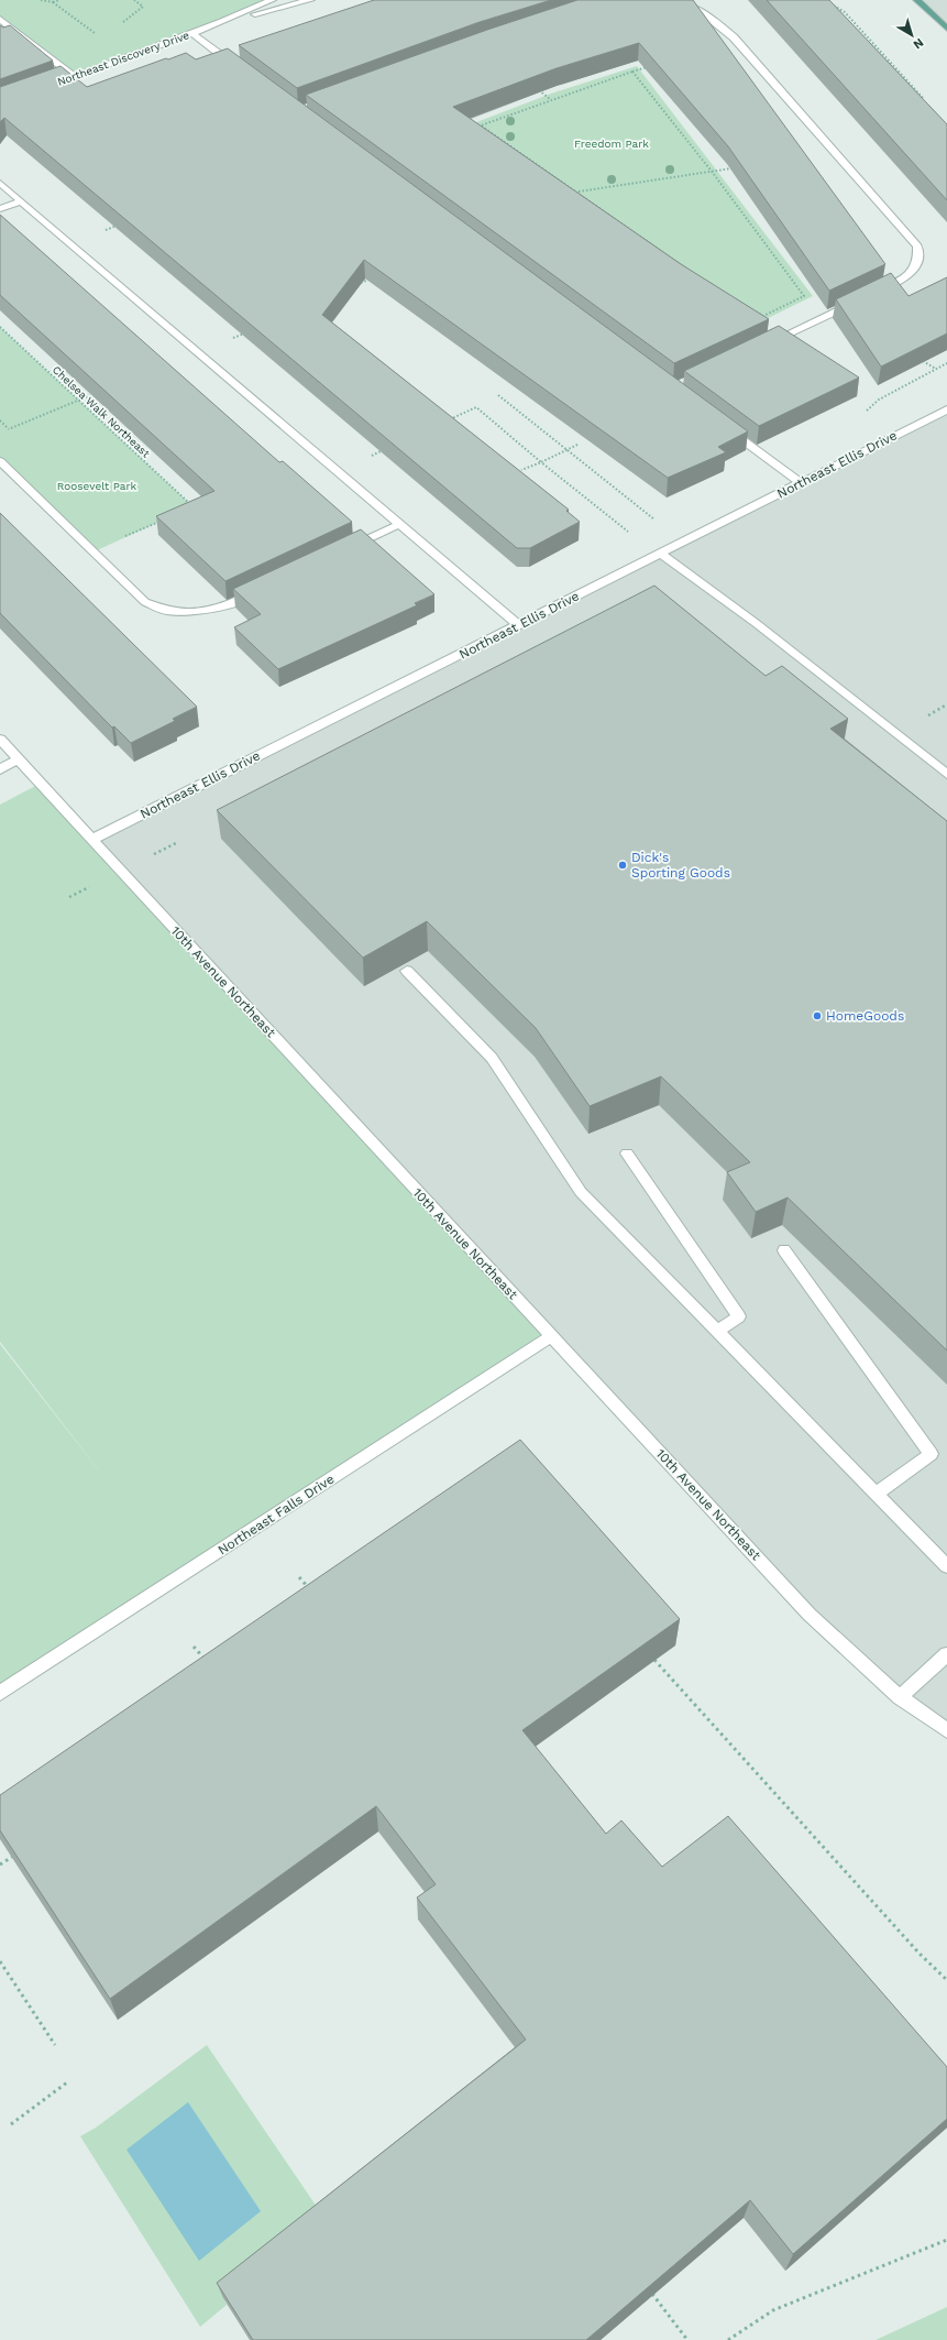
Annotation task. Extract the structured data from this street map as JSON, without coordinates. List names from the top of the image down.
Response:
{
  "streets": {
    "street": [
      "Northeast Discovery Drive",
      "Northeast Ellis Drive",
      "10th Avenue Northeast",
      "Northeast Falls Drive"
    ],
    "path": ["Chelsea Walk Northeast"]
  },
  "crossings": [
    ["Northeast Ellis Drive", "10th Avenue Northeast"],
    ["10th Avenue Northeast", "Northeast Falls Drive"]
  ],
  "parks": ["Freedom Park", "Roosevelt Park"],
  "places": ["Dick's Sporting Goods", "HomeGoods"],
  "north": "bottom right"
}
